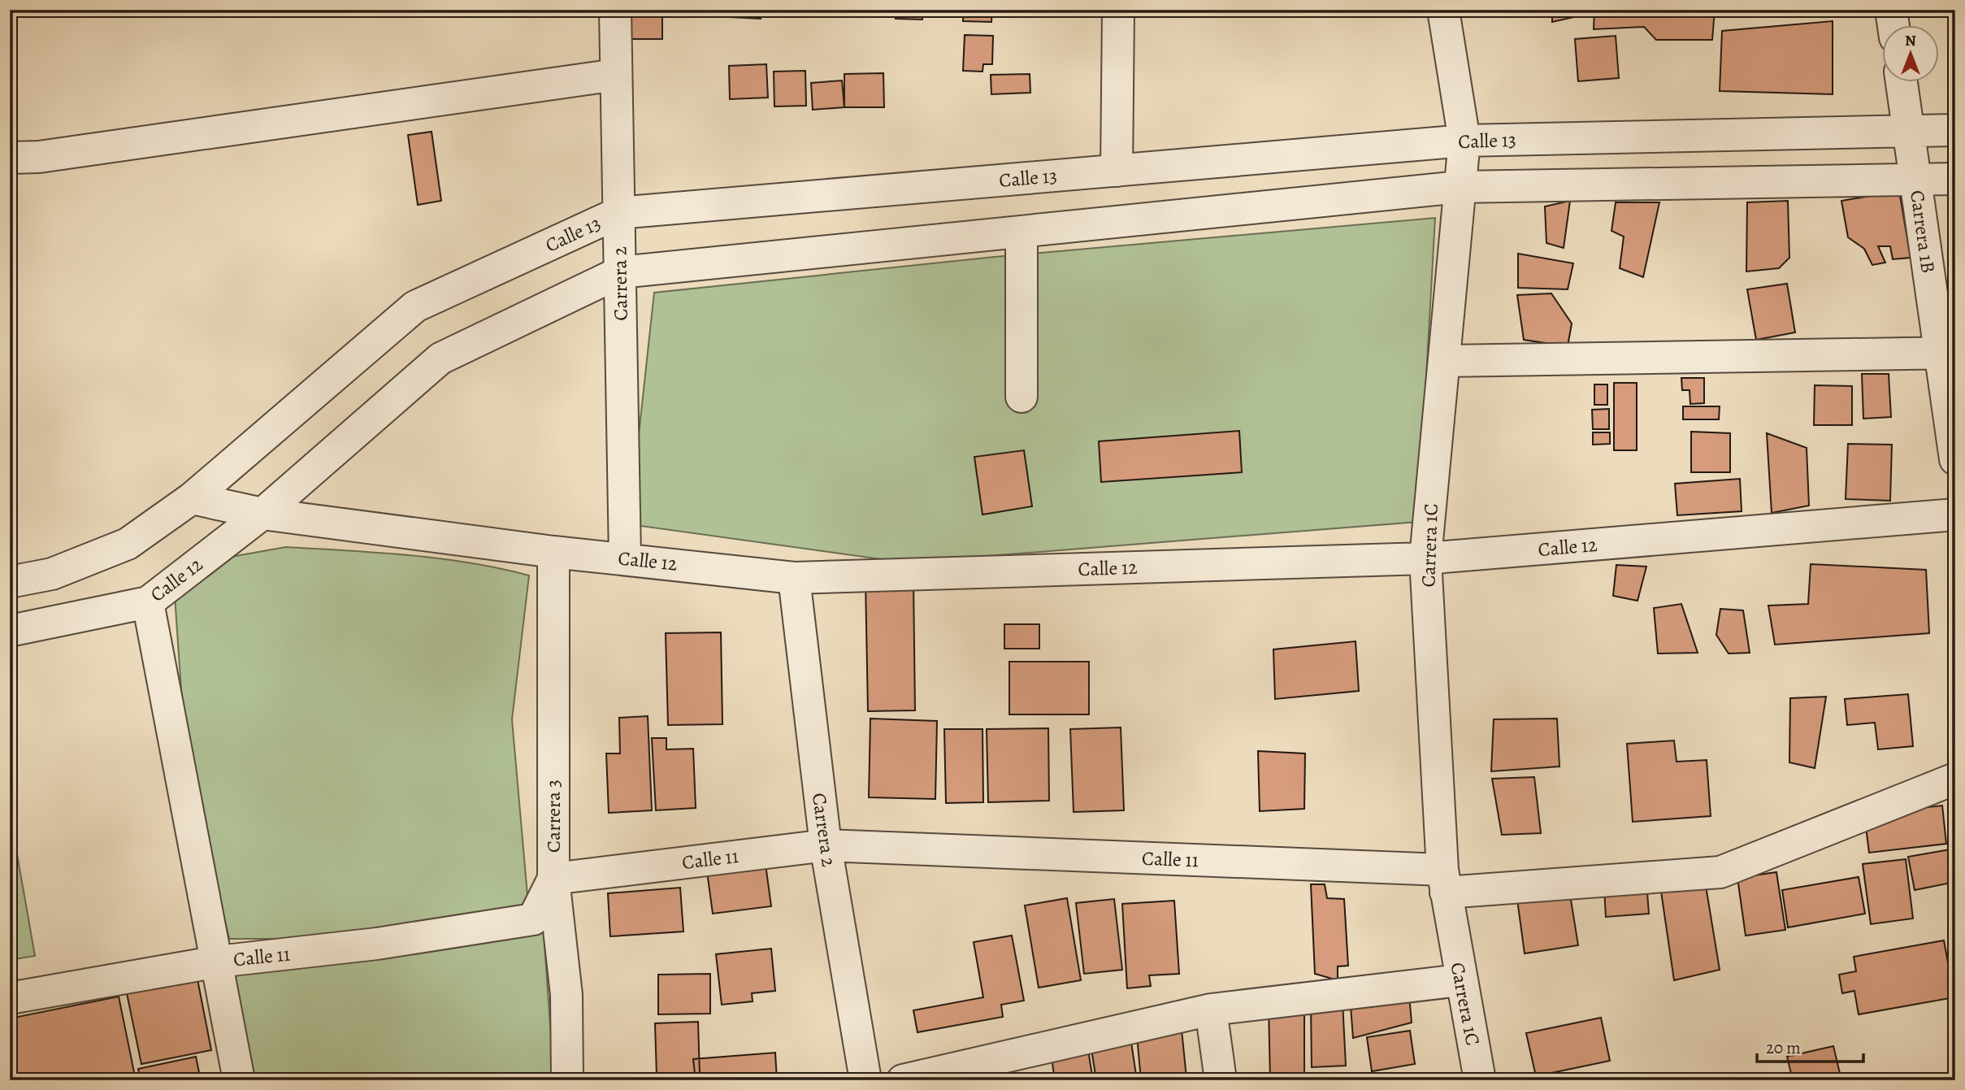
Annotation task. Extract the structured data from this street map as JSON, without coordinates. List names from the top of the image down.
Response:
{
  "streets": {
    "street": [
      "Calle 13",
      "Carrera 1B",
      "Carrera 2",
      "Carrera 1C",
      "Calle 12",
      "Carrera 3",
      "Calle 11"
    ]
  },
  "crossings": [
    ["Calle 13", "Carrera 1B"],
    ["Calle 13", "Carrera 2"],
    ["Calle 13", "Carrera 1C"],
    ["Calle 13", "Calle 12"],
    ["Carrera 2", "Calle 12"],
    ["Carrera 2", "Calle 11"],
    ["Carrera 1C", "Calle 12"],
    ["Carrera 1C", "Calle 11"],
    ["Calle 12", "Carrera 3"],
    ["Carrera 3", "Calle 11"]
  ],
  "scale_bar": "20 m",
  "north": "top"
}
